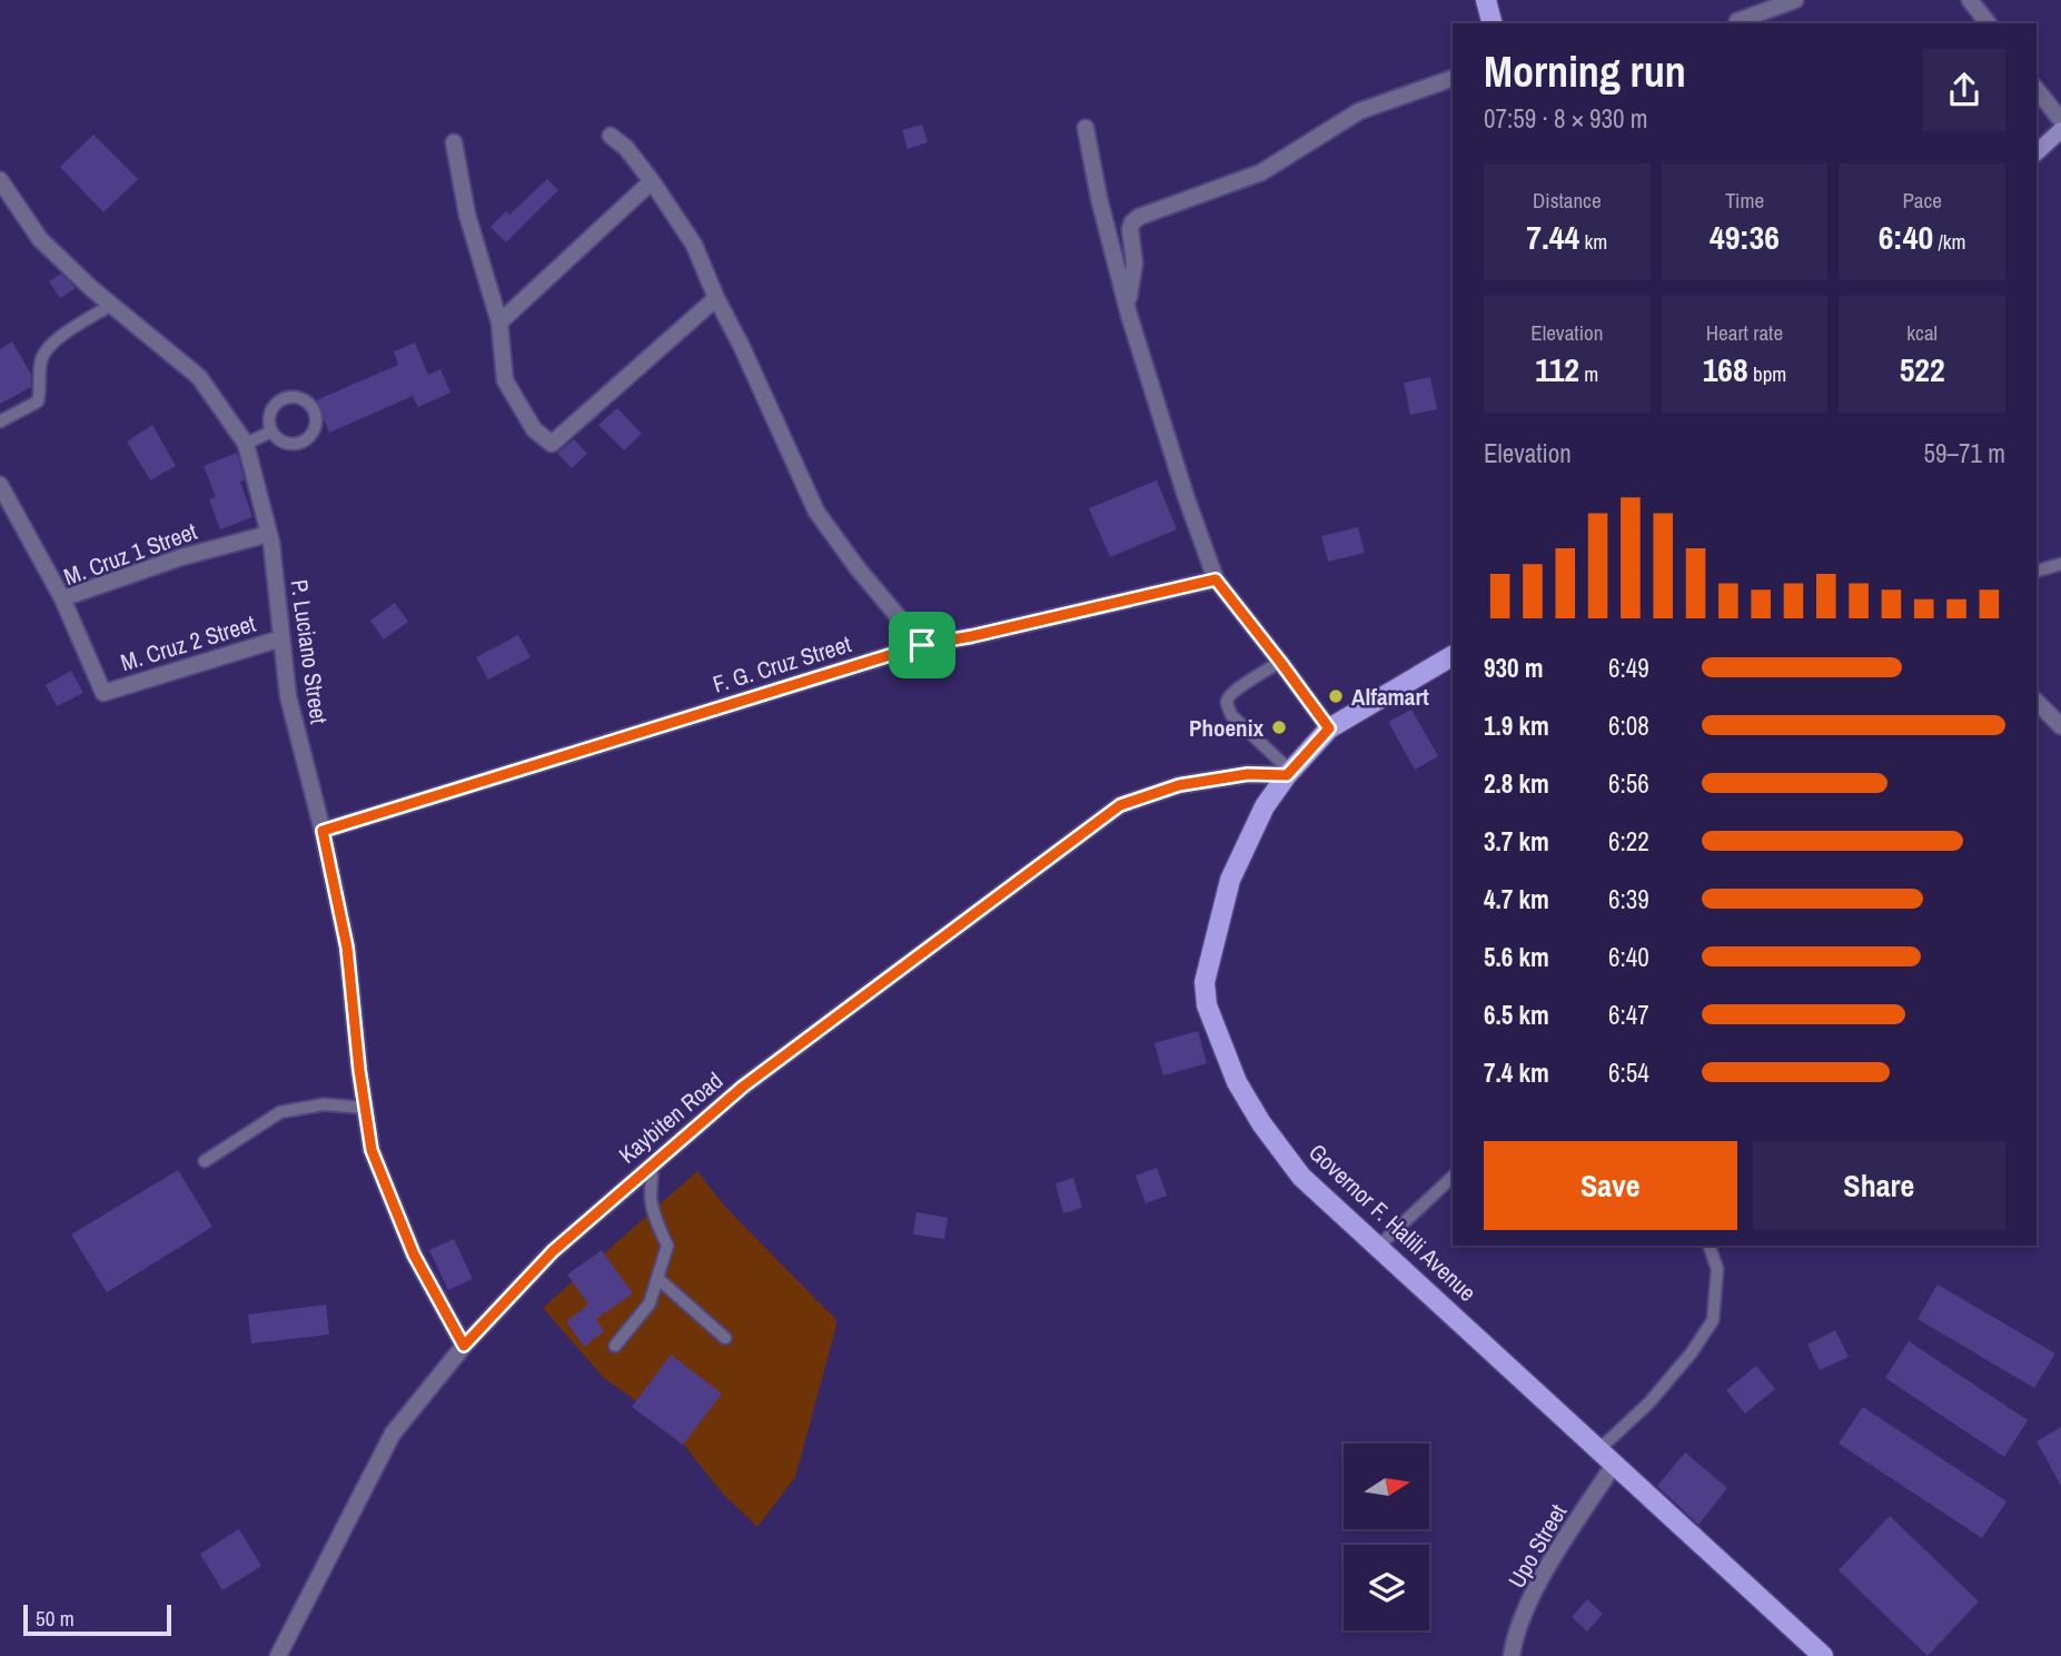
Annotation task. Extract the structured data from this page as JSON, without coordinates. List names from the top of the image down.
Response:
{
  "streets": {
    "main road": ["Governor F. Halili Avenue"],
    "street": [
      "M. Cruz 1 Street",
      "M. Cruz 2 Street",
      "P. Luciano Street",
      "F. G. Cruz Street",
      "Kaybiten Road",
      "Upo Street"
    ]
  },
  "crossings": [
    ["M. Cruz 1 Street", "M. Cruz 2 Street"],
    ["M. Cruz 1 Street", "P. Luciano Street"],
    ["M. Cruz 2 Street", "P. Luciano Street"],
    ["P. Luciano Street", "F. G. Cruz Street"],
    ["P. Luciano Street", "Kaybiten Road"],
    ["Kaybiten Road", "Governor F. Halili Avenue"],
    ["Governor F. Halili Avenue", "Upo Street"]
  ],
  "places": ["Alfamart", "Phoenix"],
  "scale_bar": "50 m",
  "north": "right",
  "page": {
    "heading": ["Morning run", "07:59 · 8 × 930 m"],
    "stats": [
      ["Distance", "7.44 km"],
      ["Time", "49:36"],
      ["Pace", "6:40 /km"],
      ["Elevation", "112 m"],
      ["Heart rate", "168 bpm"],
      ["kcal", "522"]
    ],
    "chart": ["Elevation", "59–71 m"],
    "list": [
      {
        "name": "930 m",
        "note": "6:49"
      },
      {
        "name": "1.9 km",
        "note": "6:08"
      },
      {
        "name": "2.8 km",
        "note": "6:56"
      },
      {
        "name": "3.7 km",
        "note": "6:22"
      },
      {
        "name": "4.7 km",
        "note": "6:39"
      },
      {
        "name": "5.6 km",
        "note": "6:40"
      },
      {
        "name": "6.5 km",
        "note": "6:47"
      },
      {
        "name": "7.4 km",
        "note": "6:54"
      }
    ],
    "buttons": ["Save", "Share"],
    "scale": "50 m"
  }
}
